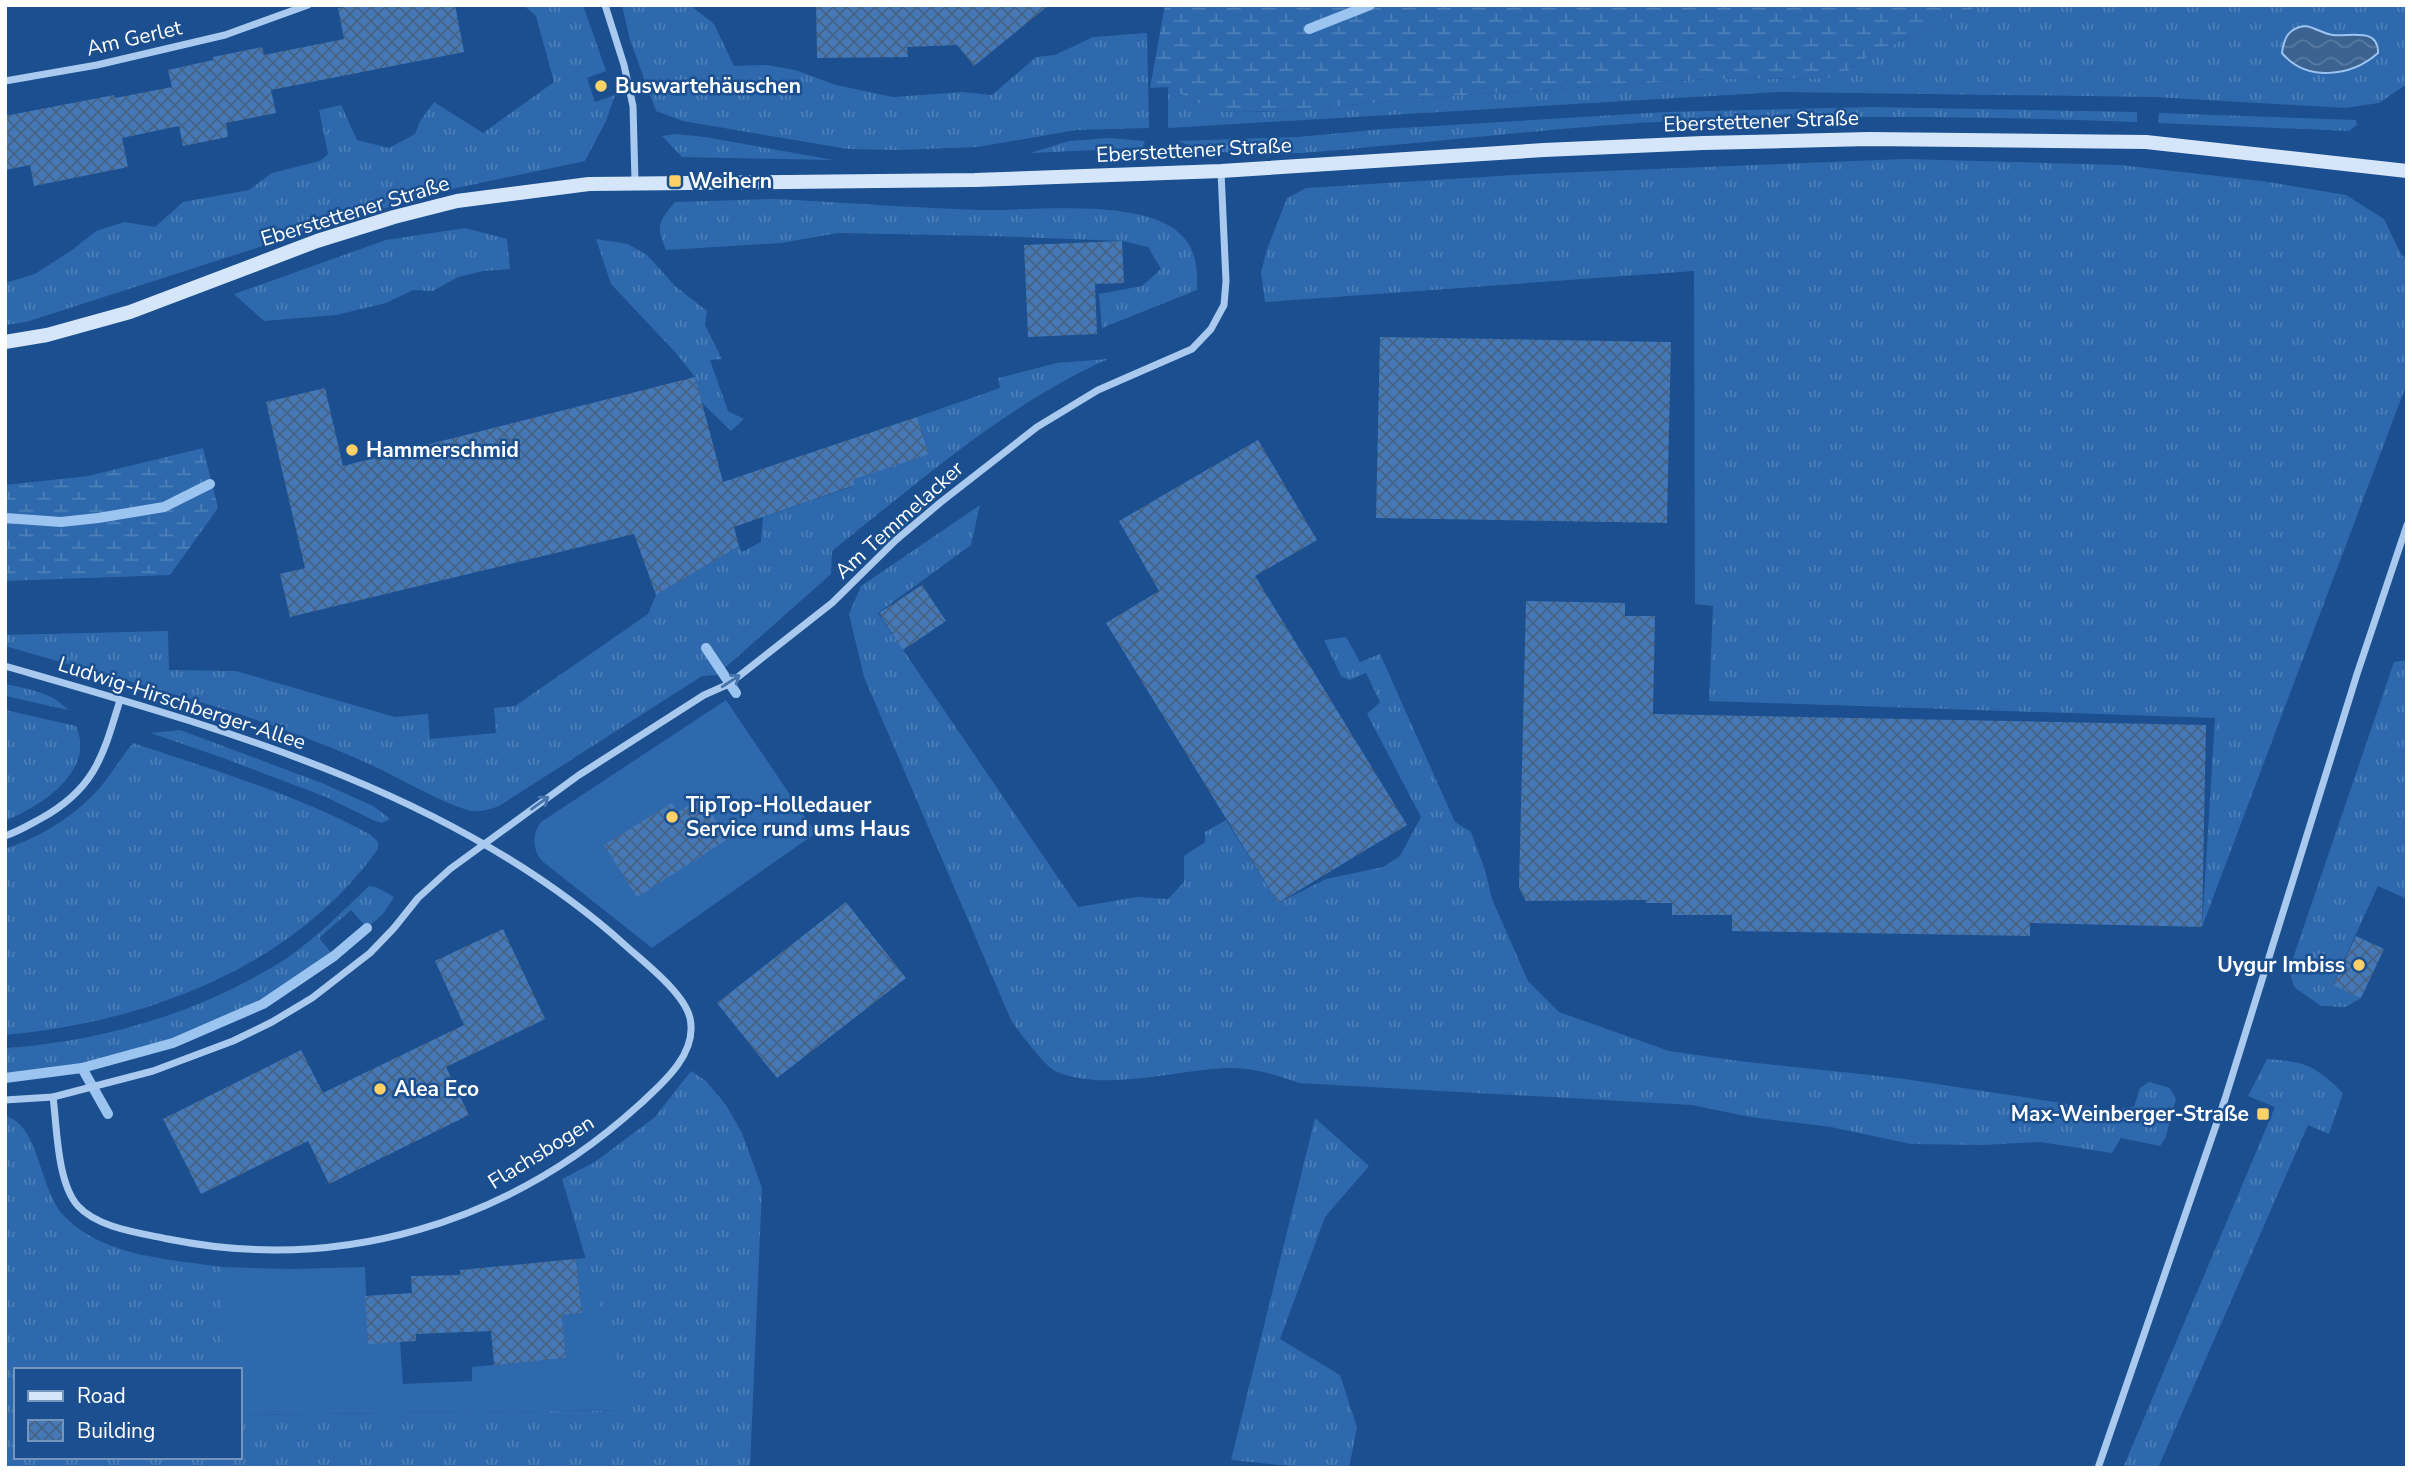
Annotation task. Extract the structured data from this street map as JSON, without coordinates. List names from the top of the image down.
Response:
{
  "streets": {
    "main road": ["Eberstettener Straße"],
    "street": [
      "Am Gerlet",
      "Am Temmelacker",
      "Ludwig-Hirschberger-Allee",
      "Flachsbogen"
    ]
  },
  "crossings": [
    ["Eberstettener Straße", "Am Temmelacker"],
    ["Am Temmelacker", "Ludwig-Hirschberger-Allee"],
    ["Am Temmelacker", "Flachsbogen"],
    ["Ludwig-Hirschberger-Allee", "Flachsbogen"]
  ],
  "one_way": ["Am Temmelacker"],
  "places": {
    "other": [
      "Buswartehäuschen",
      "Hammerschmid",
      "TipTop-Holledauer Service rund ums Haus",
      "Uygur Imbiss",
      "Alea Eco"
    ],
    "transit": ["Weihern", "Max-Weinberger-Straße"]
  },
  "legend": ["Road", "Building"]
}
